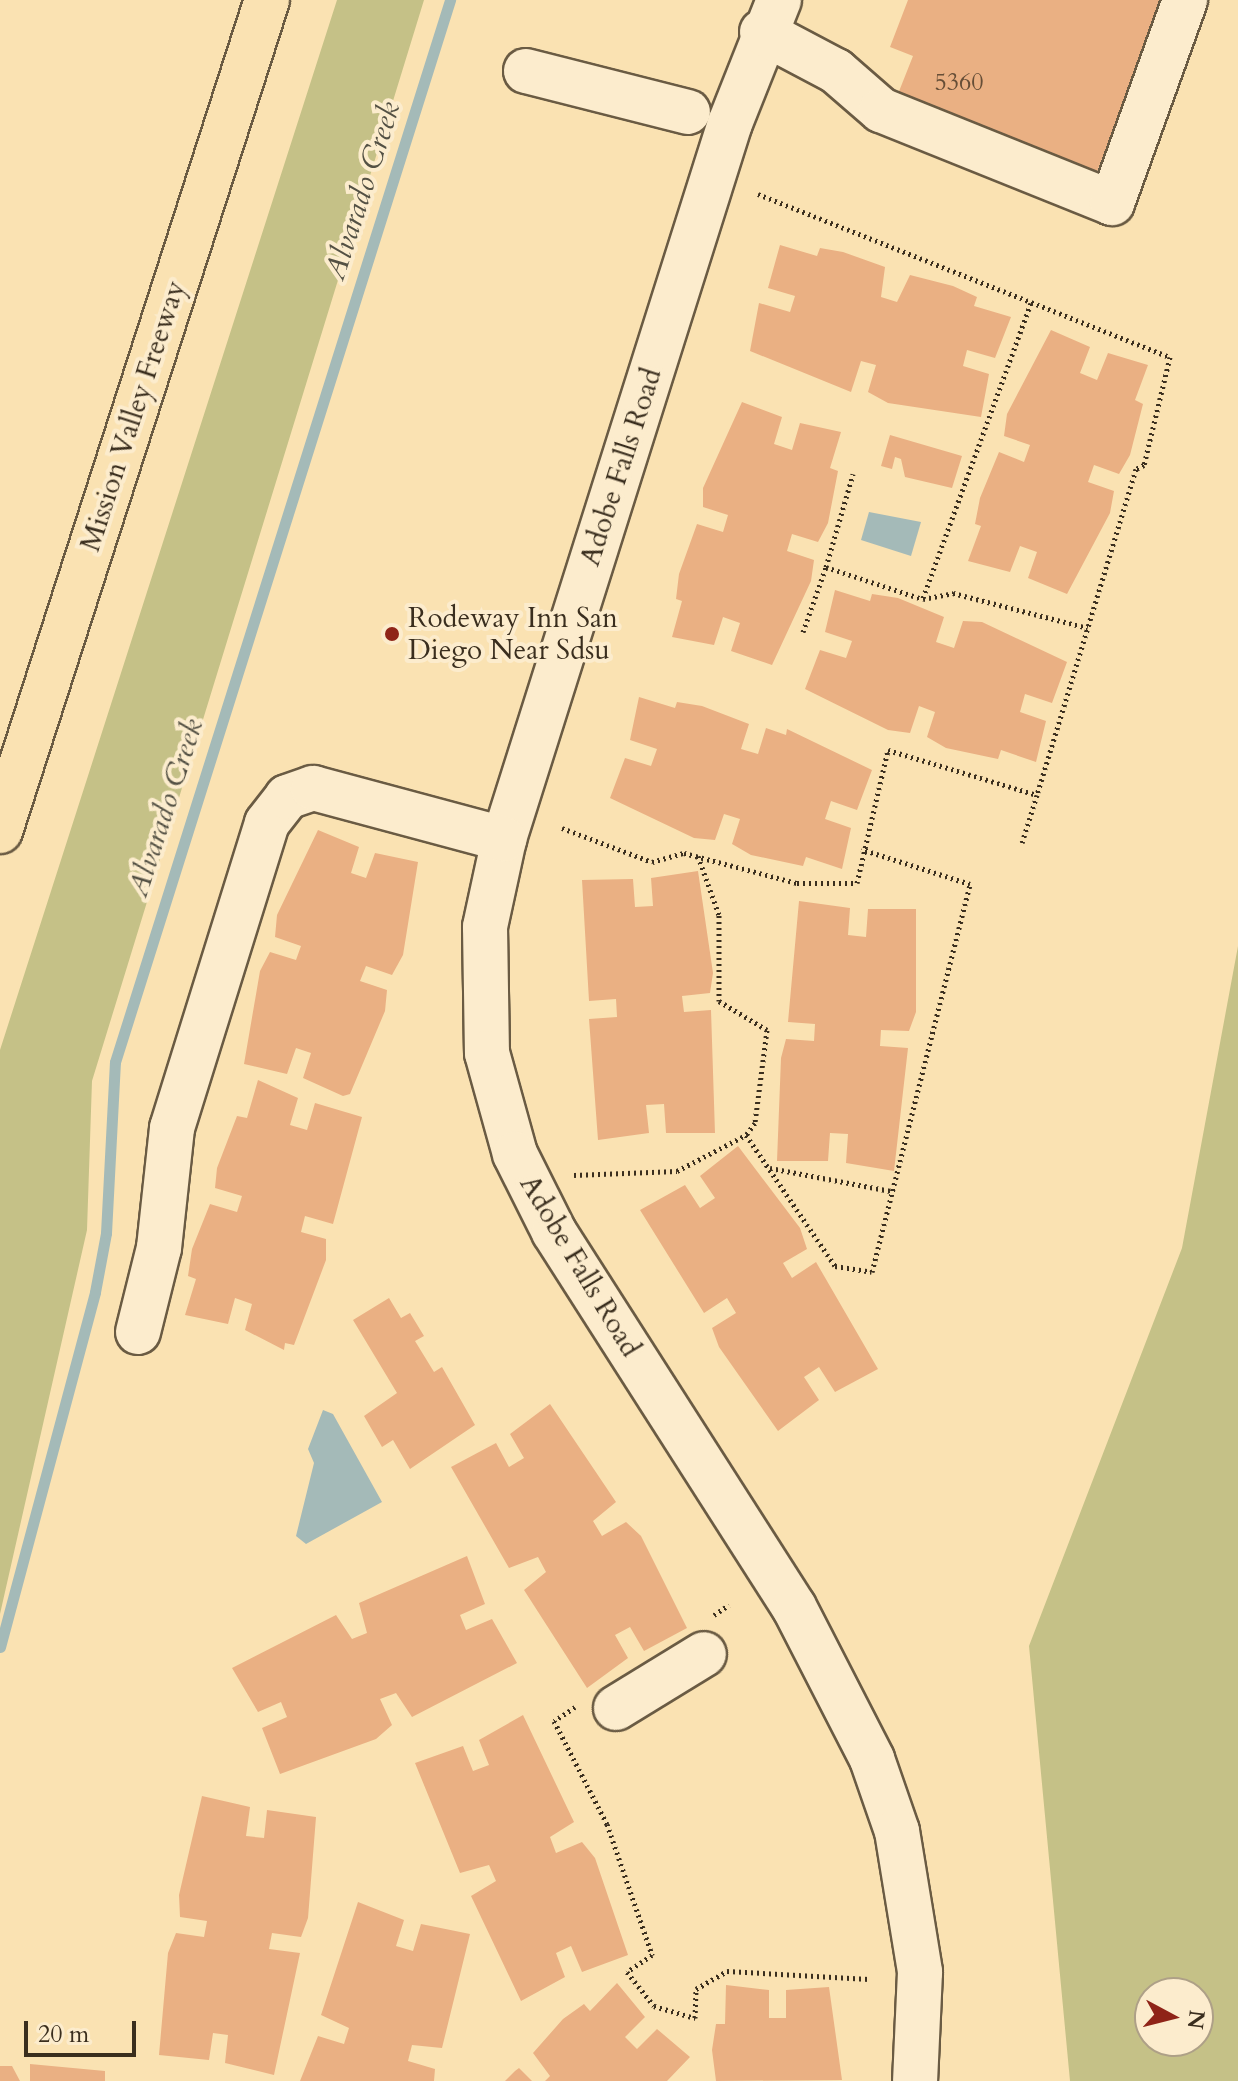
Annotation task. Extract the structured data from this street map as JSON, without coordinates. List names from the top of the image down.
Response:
{
  "streets": {
    "highway": ["Mission Valley Freeway"],
    "street": ["Adobe Falls Road"]
  },
  "water": ["Alvarado Creek"],
  "places": ["Rodeway Inn San Diego Near Sdsu"],
  "house_numbers": ["5360"],
  "scale_bar": "20 m",
  "north": "right"
}
